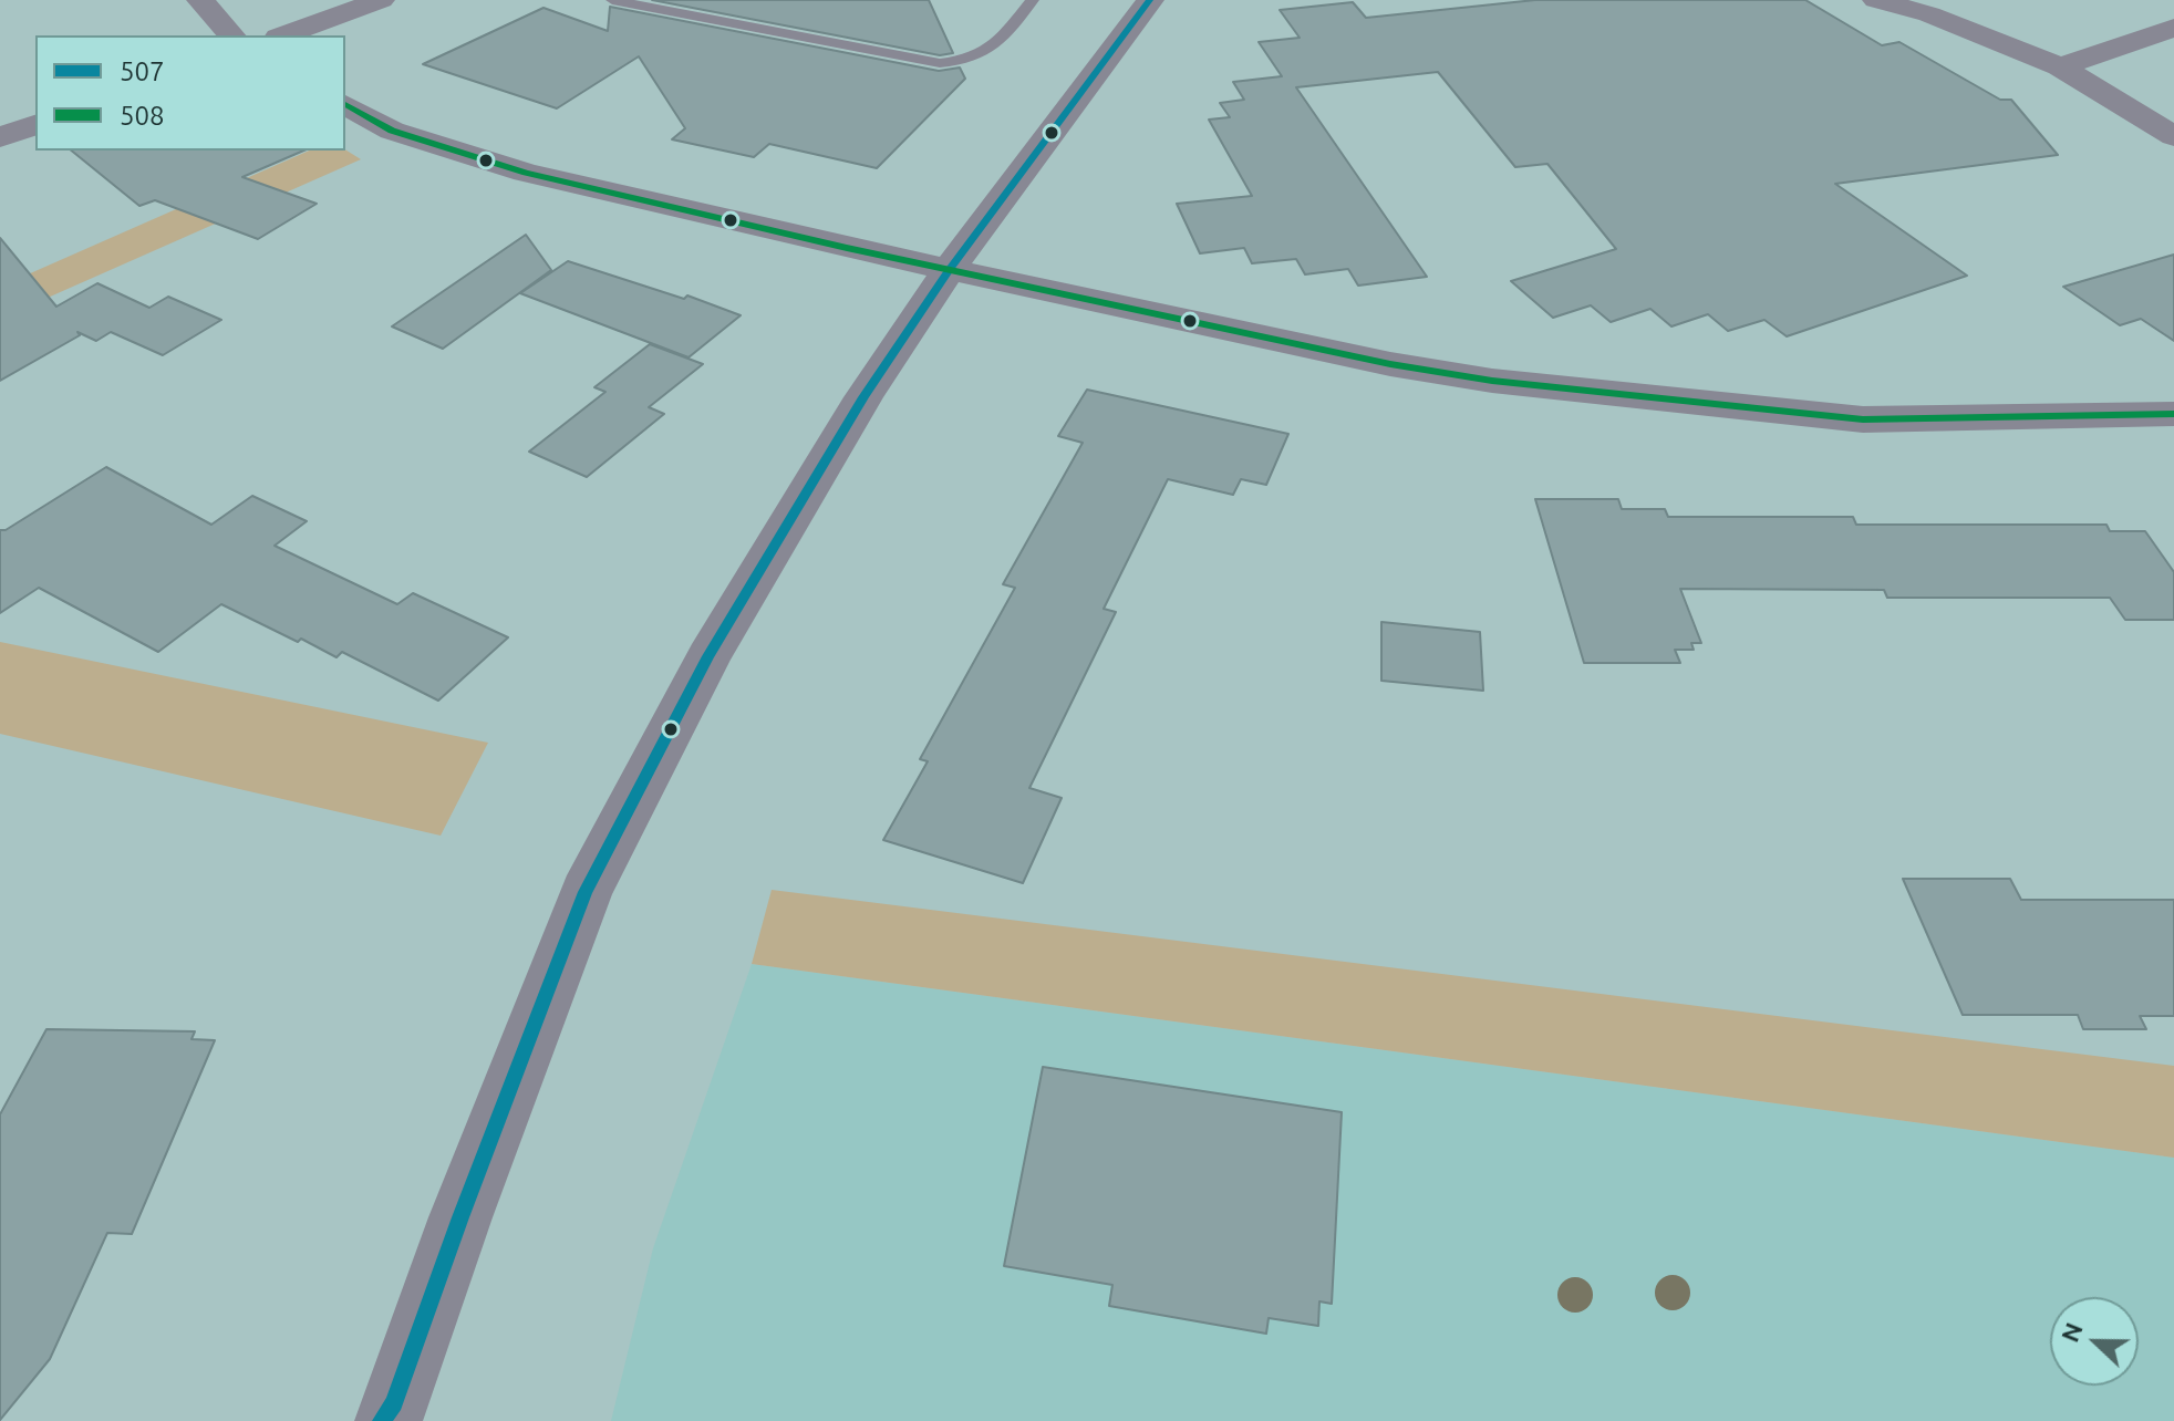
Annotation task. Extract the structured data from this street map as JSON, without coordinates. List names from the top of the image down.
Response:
{
  "lines": ["transit line 507", "transit line 508"],
  "legend": ["507", "508"],
  "north": "left"
}
